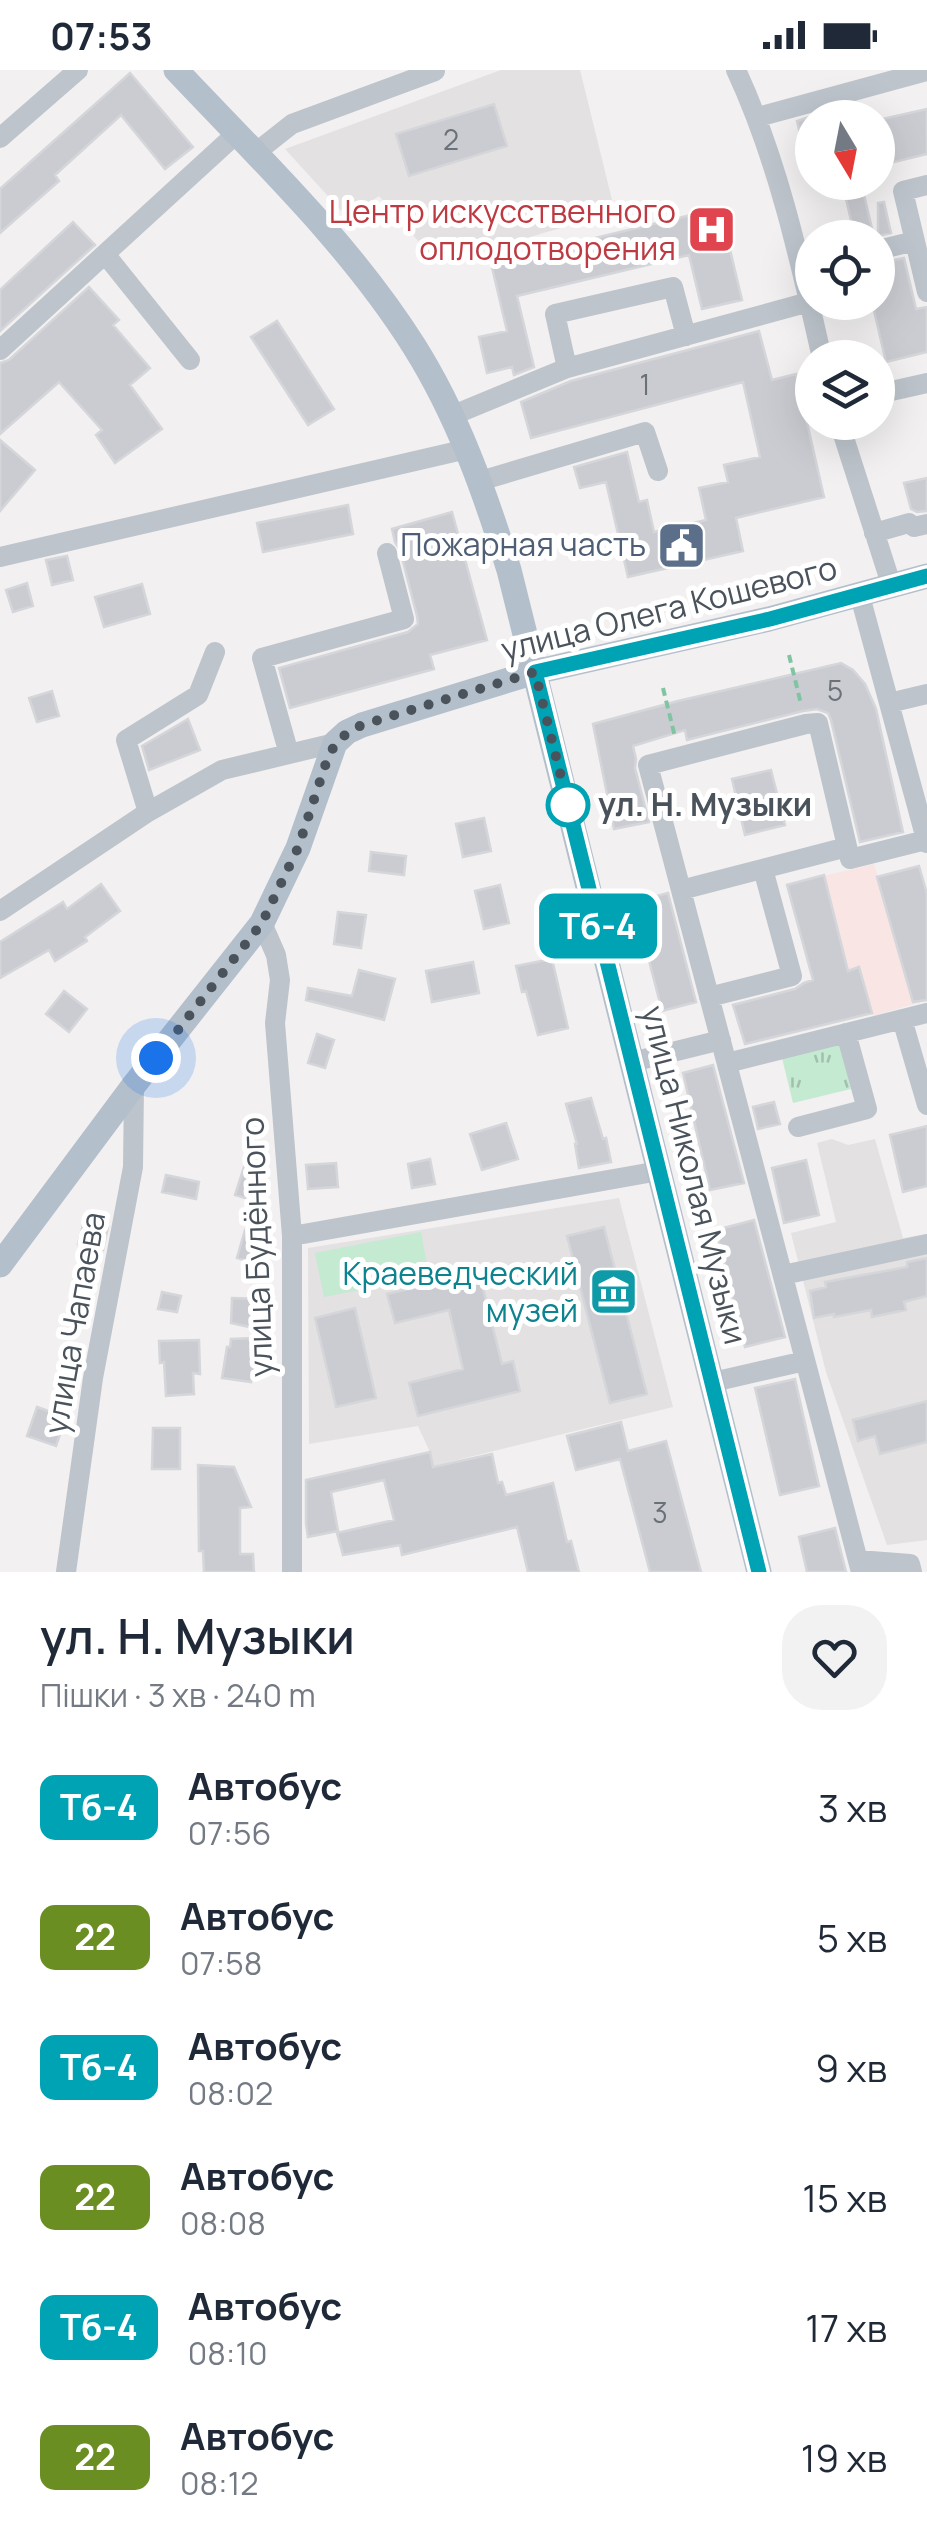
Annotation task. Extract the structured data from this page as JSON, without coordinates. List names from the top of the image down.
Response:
{
  "streets": {
    "main road": ["улица Олега Кошевого", "улица Николая Музыки"],
    "street": ["улица Будённого", "улица Чапаева"]
  },
  "crossings": [
    ["улица Олега Кошевого", "улица Николая Музыки"]
  ],
  "places": {
    "hospital": ["Центр искусственного оплодотворения"],
    "public building": ["Пожарная часть"],
    "other": ["ул. Н. Музыки"],
    "museum": ["Краеведческий музей"]
  },
  "lines": ["bus line Тб-4"],
  "house_numbers": [
    "2",
    "1",
    "5",
    "3"
  ],
  "north": "bottom",
  "page": {
    "status": "07:53",
    "on_map": "Тб-4",
    "heading": ["ул. Н. Музыки", "Пішки · 3 хв · 240 m"],
    "list": [
      {
        "mark": "Тб-4",
        "name": "Автобус",
        "note": "07:56",
        "value": "3 хв"
      },
      {
        "mark": "22",
        "name": "Автобус",
        "note": "07:58",
        "value": "5 хв"
      },
      {
        "mark": "Тб-4",
        "name": "Автобус",
        "note": "08:02",
        "value": "9 хв"
      },
      {
        "mark": "22",
        "name": "Автобус",
        "note": "08:08",
        "value": "15 хв"
      },
      {
        "mark": "Тб-4",
        "name": "Автобус",
        "note": "08:10",
        "value": "17 хв"
      },
      {
        "mark": "22",
        "name": "Автобус",
        "note": "08:12",
        "value": "19 хв"
      }
    ]
  }
}
